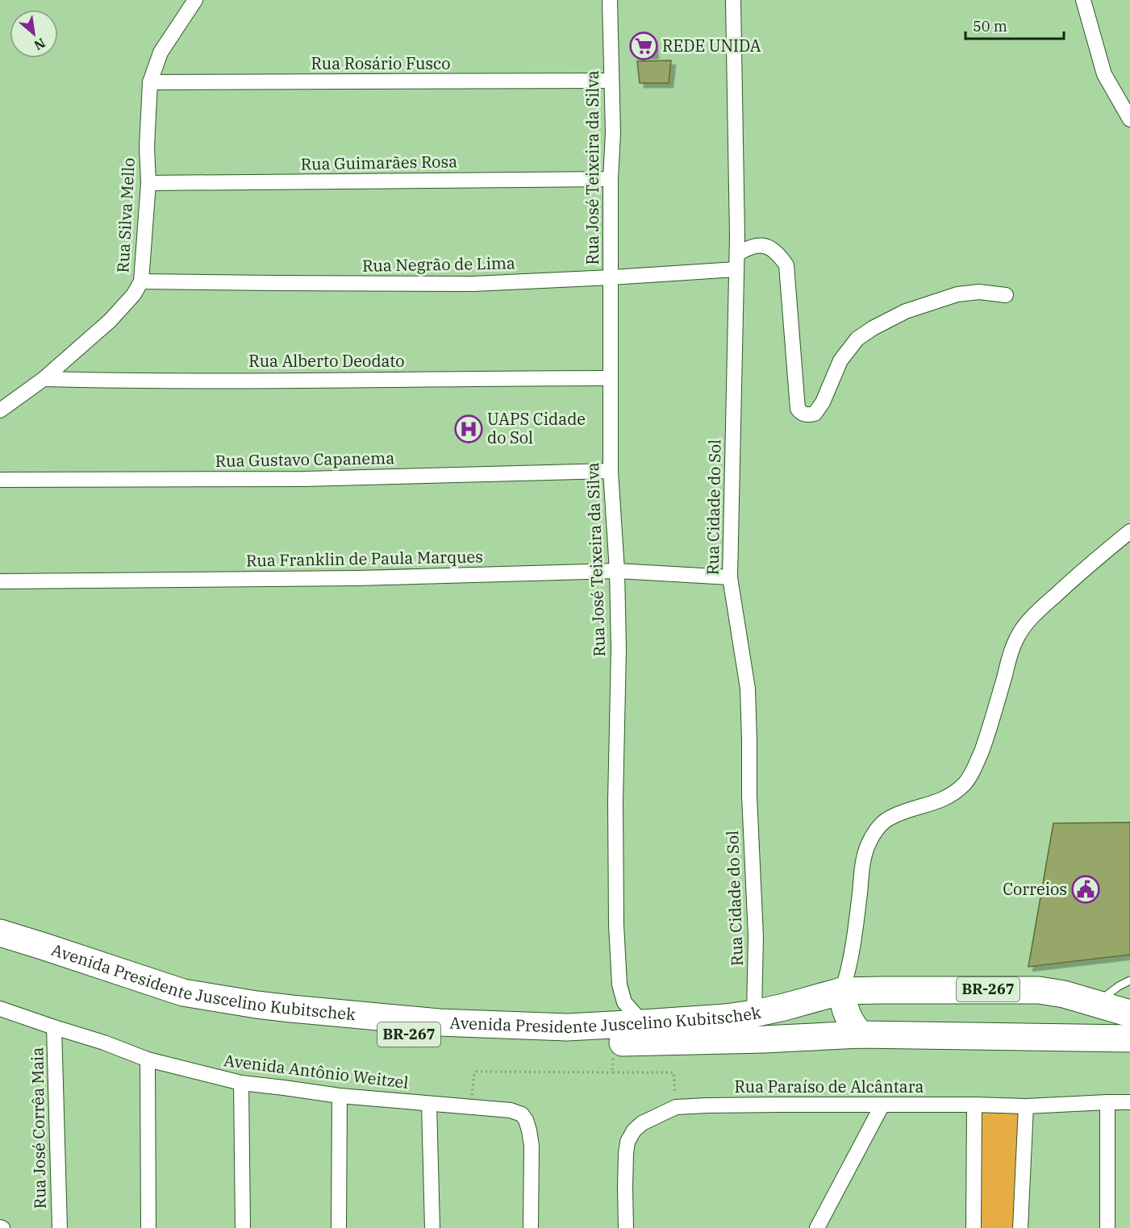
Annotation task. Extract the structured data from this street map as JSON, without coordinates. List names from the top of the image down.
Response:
{
  "streets": {
    "highway": ["Avenida Presidente Juscelino Kubitschek", "BR-267"],
    "street": [
      "Rua Rosário Fusco",
      "Rua Guimarães Rosa",
      "Rua José Teixeira da Silva",
      "Rua Silva Mello",
      "Rua Negrão de Lima",
      "Rua Alberto Deodato",
      "Rua Gustavo Capanema",
      "Rua Cidade do Sol",
      "Rua Franklin de Paula Marques",
      "Avenida Antônio Weitzel",
      "Rua Paraíso de Alcântara",
      "Rua José Corrêa Maia"
    ]
  },
  "crossings": [
    ["Rua Rosário Fusco", "Rua José Teixeira da Silva"],
    ["Rua Rosário Fusco", "Rua Silva Mello"],
    ["Rua Guimarães Rosa", "Rua José Teixeira da Silva"],
    ["Rua Guimarães Rosa", "Rua Silva Mello"],
    ["Rua José Teixeira da Silva", "Rua Negrão de Lima"],
    ["Rua José Teixeira da Silva", "Rua Alberto Deodato"],
    ["Rua José Teixeira da Silva", "Rua Gustavo Capanema"],
    ["Rua José Teixeira da Silva", "Rua Franklin de Paula Marques"],
    ["Rua José Teixeira da Silva", "Avenida Presidente Juscelino Kubitschek"],
    ["Rua Silva Mello", "Rua Negrão de Lima"],
    ["Rua Silva Mello", "Rua Alberto Deodato"],
    ["Rua Negrão de Lima", "Rua Cidade do Sol"],
    ["Rua Cidade do Sol", "Rua Franklin de Paula Marques"],
    ["Rua Cidade do Sol", "Avenida Presidente Juscelino Kubitschek"],
    ["Avenida Antônio Weitzel", "Rua José Corrêa Maia"]
  ],
  "places": {
    "supermarket": ["REDE UNIDA"],
    "hospital": ["UAPS Cidade do Sol"],
    "public building": ["Correios"]
  },
  "scale_bar": "50 m",
  "north": "bottom right"
}
